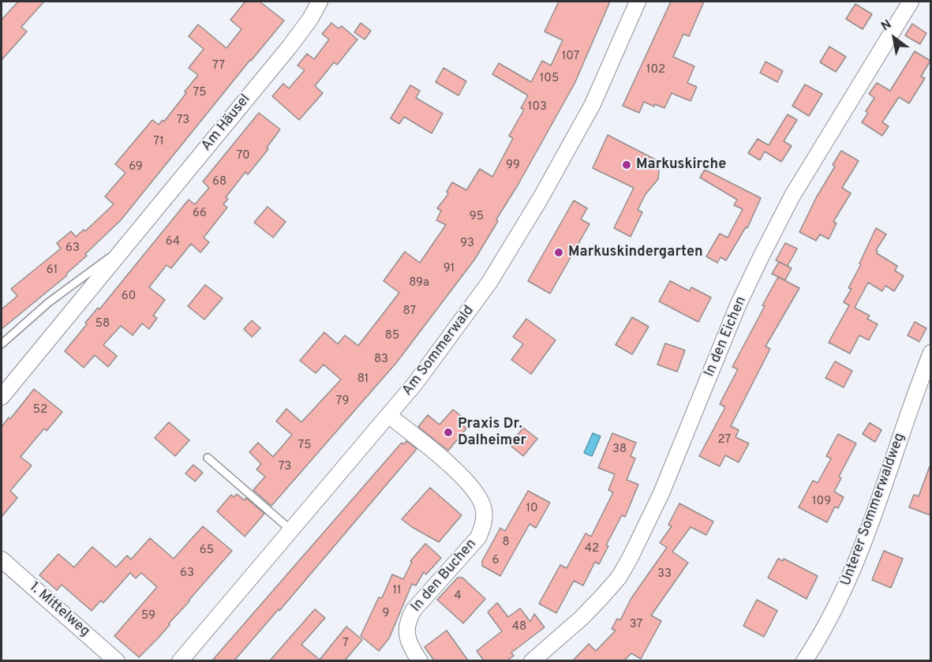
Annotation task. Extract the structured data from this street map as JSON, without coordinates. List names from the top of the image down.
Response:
{
  "streets": {
    "street": [
      "Am Häusel",
      "In den Eichen",
      "Am Sommerwald",
      "Unterer Sommerwaldweg",
      "In den Buchen",
      "1. Mittelweg"
    ]
  },
  "crossings": [
    ["Am Sommerwald", "In den Buchen"]
  ],
  "places": ["Markuskirche", "Markuskindergarten", "Praxis Dr. Dalheimer"],
  "house_numbers": [
    "107",
    "77",
    "102",
    "105",
    "75",
    "103",
    "73",
    "71",
    "70",
    "99",
    "69",
    "68",
    "66",
    "95",
    "64",
    "93",
    "63",
    "91",
    "61",
    "89a",
    "60",
    "87",
    "58",
    "85",
    "83",
    "81",
    "79",
    "52",
    "27",
    "75",
    "38",
    "73",
    "109",
    "10",
    "8",
    "42",
    "65",
    "6",
    "63",
    "33",
    "11",
    "4",
    "9",
    "59",
    "37",
    "48",
    "7"
  ],
  "north": "top left"
}
